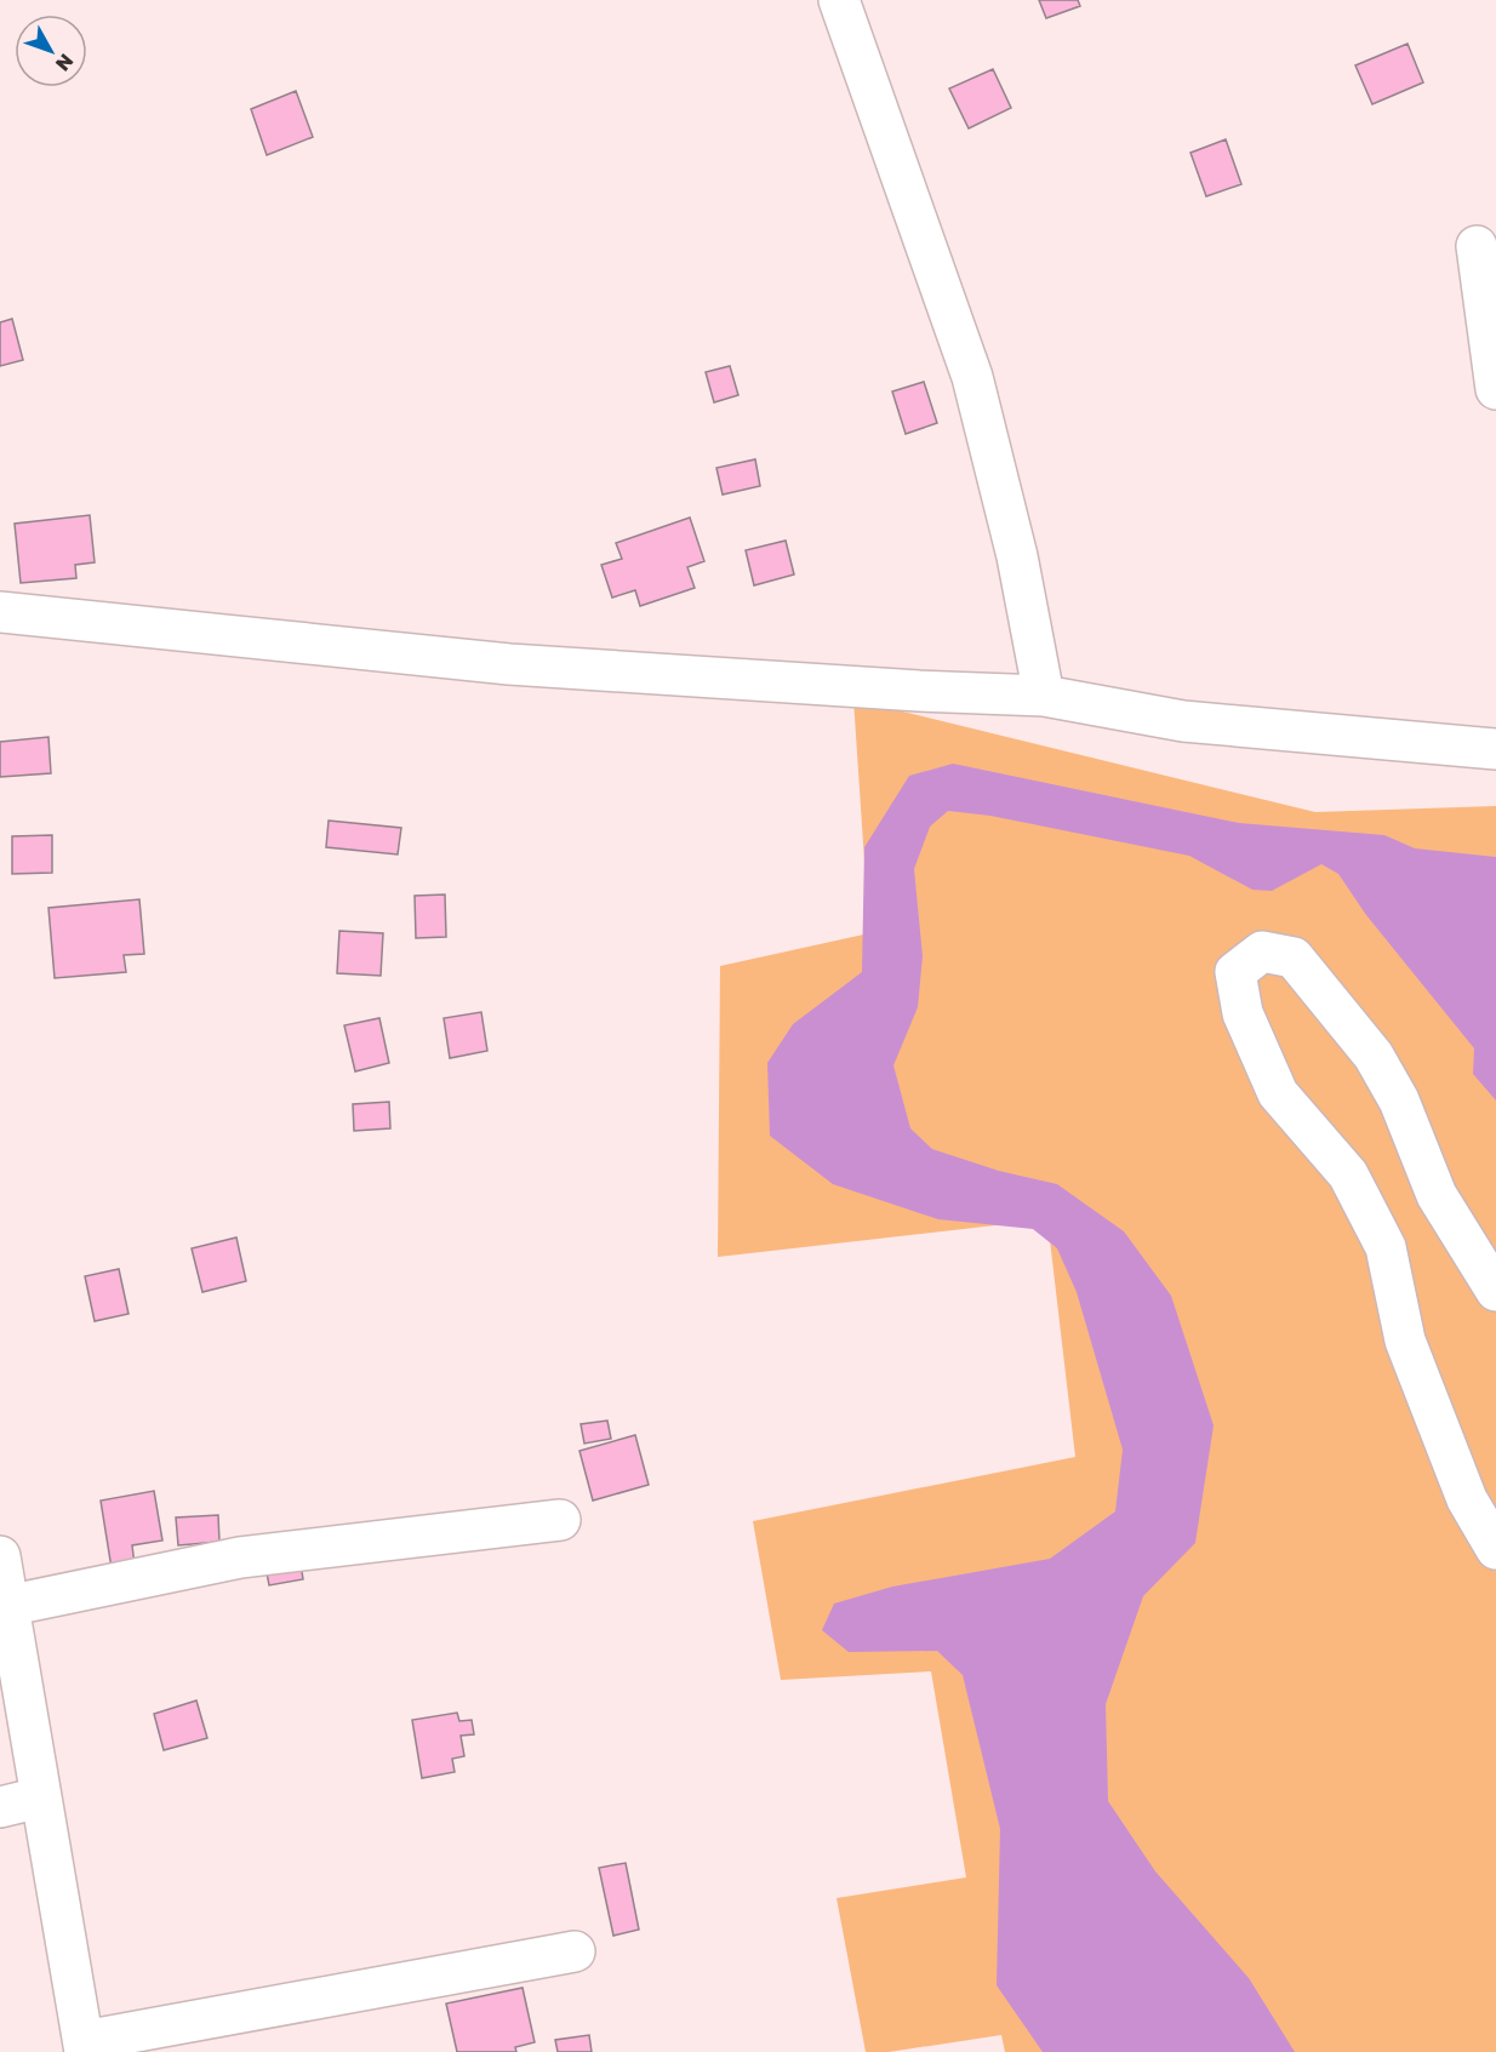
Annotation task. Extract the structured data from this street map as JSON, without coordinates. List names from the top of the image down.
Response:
{
  "north": "bottom right"
}
